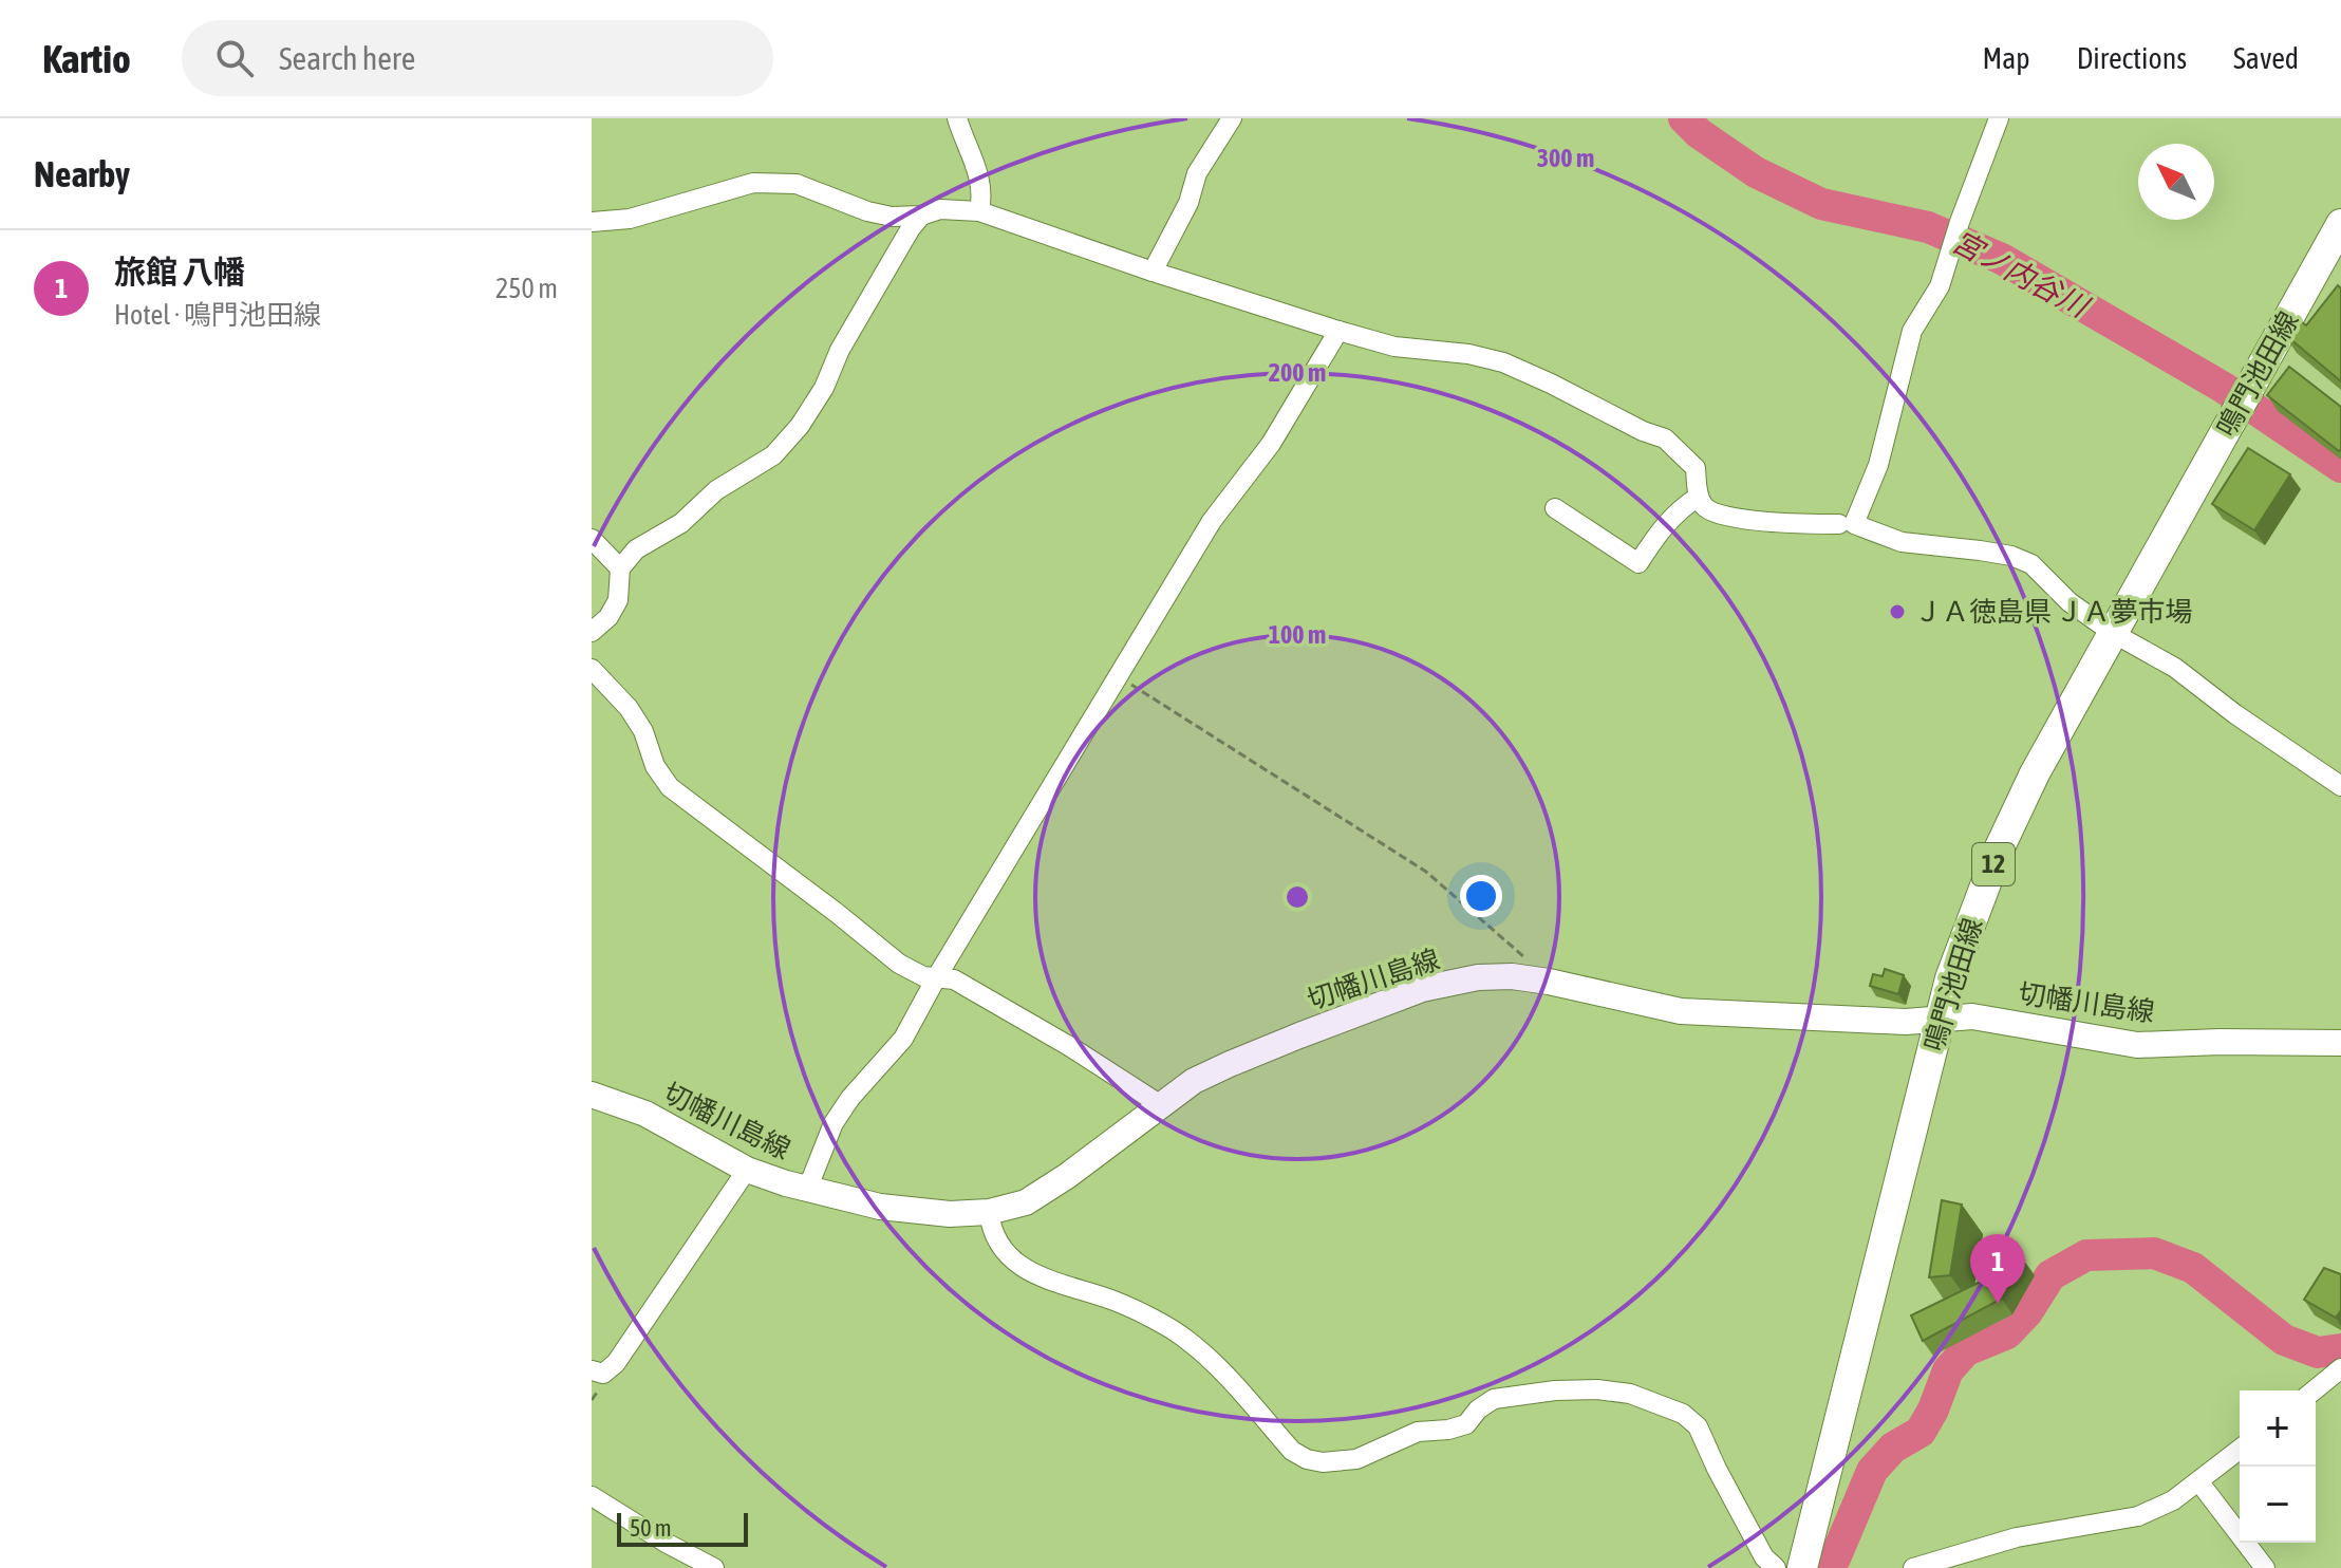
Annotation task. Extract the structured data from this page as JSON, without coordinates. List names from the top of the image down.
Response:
{
  "streets": {
    "main road": ["鳴門池田線", "12", "切幡川島線"]
  },
  "crossings": [
    ["鳴門池田線", "切幡川島線"]
  ],
  "water": ["宮ノ内谷川"],
  "places": ["ＪＡ徳島県 ＪＡ夢市場"],
  "scale_bar": "50 m",
  "north": "top left",
  "page": {
    "header": "Kartio",
    "search": "Search here",
    "nav": ["Map", "Directions", "Saved"],
    "heading": "Nearby",
    "list": [
      {
        "mark": "1",
        "name": "旅館 八幡",
        "note": "Hotel · 鳴門池田線",
        "value": "250 m"
      }
    ],
    "pins": "1",
    "map_buttons": ["+", "−"],
    "scale": "50 m"
  },
  "rings": ["300 m", "200 m", "100 m"]
}
